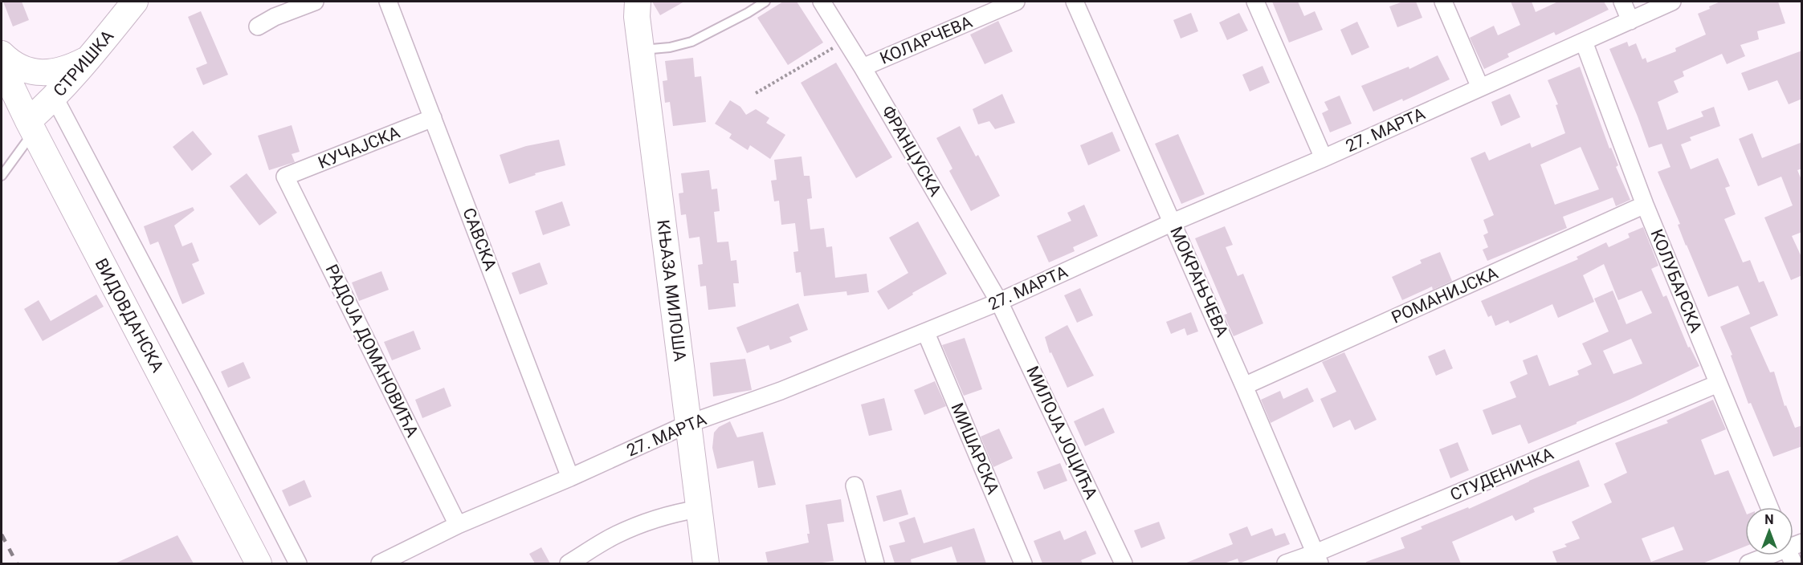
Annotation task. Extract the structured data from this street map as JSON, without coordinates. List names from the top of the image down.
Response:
{
  "streets": {
    "main road": ["СТРИШКА", "КЊАЗА МИЛОША", "ВИДОВДАНСКА"],
    "street": [
      "КОЛАРЧЕВА",
      "27. МАРТА",
      "КУЧАЈСКА",
      "ФРАНЦУСКА",
      "САВСКА",
      "КОЛУБАРСКА",
      "МОКРАЊЧЕВА",
      "РОМАНИЈСКА",
      "РАДОЈА ДОМАНОВИЋА",
      "МИЛОЈА ЈОЦИЋА",
      "МИШАРСКА",
      "СТУДЕНИЧКА"
    ]
  },
  "crossings": [
    ["КОЛАРЧЕВА", "ФРАНЦУСКА"],
    ["СТРИШКА", "ВИДОВДАНСКА"],
    ["27. МАРТА", "ФРАНЦУСКА"],
    ["27. МАРТА", "САВСКА"],
    ["27. МАРТА", "КОЛУБАРСКА"],
    ["27. МАРТА", "МОКРАЊЧЕВА"],
    ["27. МАРТА", "КЊАЗА МИЛОША"],
    ["27. МАРТА", "РАДОЈА ДОМАНОВИЋА"],
    ["27. МАРТА", "МИЛОЈА ЈОЦИЋА"],
    ["27. МАРТА", "МИШАРСКА"],
    ["КУЧАЈСКА", "САВСКА"],
    ["КУЧАЈСКА", "РАДОЈА ДОМАНОВИЋА"],
    ["ФРАНЦУСКА", "МИЛОЈА ЈОЦИЋА"],
    ["КОЛУБАРСКА", "РОМАНИЈСКА"],
    ["КОЛУБАРСКА", "СТУДЕНИЧКА"],
    ["МОКРАЊЧЕВА", "РОМАНИЈСКА"],
    ["МОКРАЊЧЕВА", "СТУДЕНИЧКА"]
  ],
  "north": "top"
}
